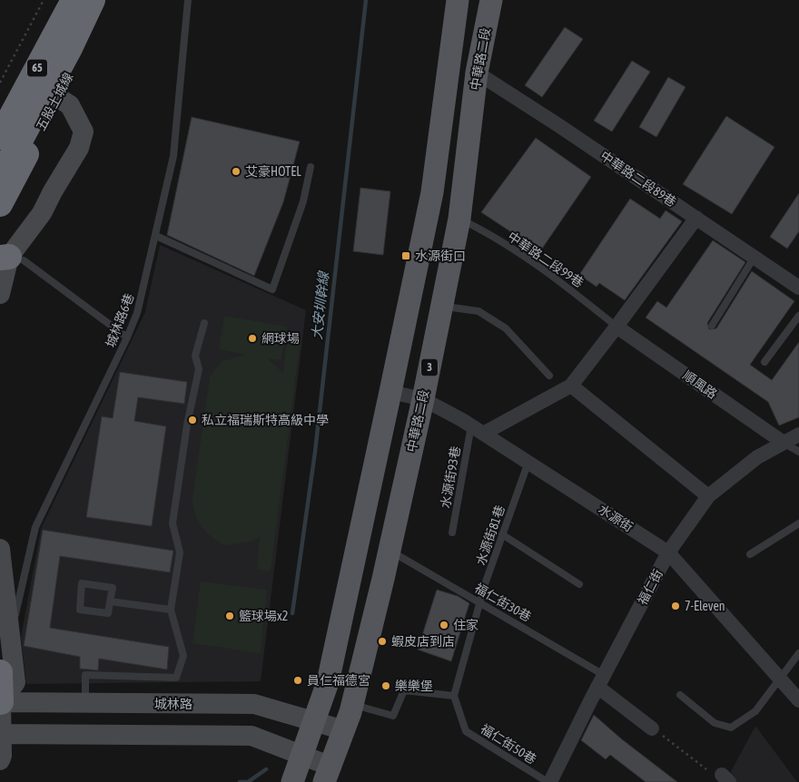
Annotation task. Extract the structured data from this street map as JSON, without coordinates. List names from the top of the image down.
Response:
{
  "streets": {
    "highway": ["65", "五股土城線"],
    "main road": ["中華路二段", "3"],
    "street": [
      "中華路二段89巷",
      "順風路",
      "水源街",
      "福仁街",
      "城林路"
    ],
    "lane": [
      "中華路二段99巷",
      "城林路6巷",
      "水源街93巷",
      "水源街81巷",
      "福仁街30巷",
      "福仁街50巷"
    ]
  },
  "crossings": [
    ["中華路二段", "中華路二段89巷"],
    ["中華路二段", "中華路二段99巷"],
    ["中華路二段", "水源街"],
    ["中華路二段", "福仁街30巷"],
    ["中華路二段", "城林路"],
    ["中華路二段99巷", "順風路"],
    ["順風路", "福仁街"],
    ["水源街93巷", "水源街"],
    ["水源街", "水源街81巷"],
    ["水源街", "福仁街"],
    ["水源街81巷", "福仁街30巷"],
    ["水源街81巷", "福仁街50巷"],
    ["福仁街", "福仁街30巷"],
    ["福仁街", "福仁街50巷"]
  ],
  "water": ["大安圳幹線"],
  "places": {
    "other": [
      "艾豪HOTEL",
      "網球場",
      "私立福瑞斯特高級中學",
      "7-Eleven",
      "籃球場x2",
      "住家",
      "蝦皮店到店",
      "員仁福德宮",
      "樂樂堡"
    ],
    "transit": ["水源街口"]
  }
}
